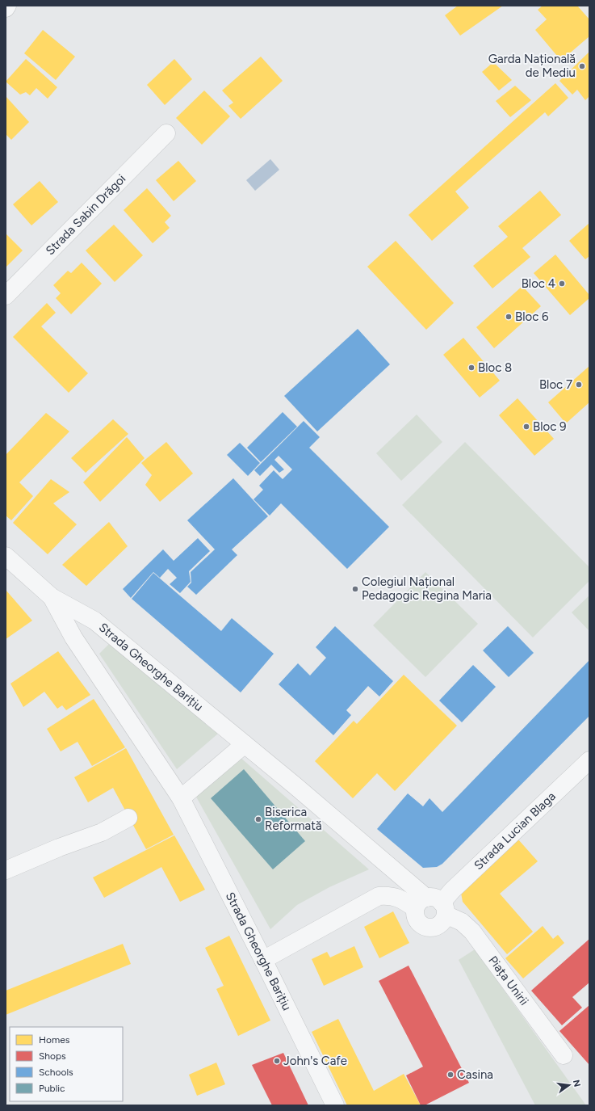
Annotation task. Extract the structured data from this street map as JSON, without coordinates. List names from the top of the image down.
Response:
{
  "streets": {
    "street": [
      "Strada Sabin Drăgoi",
      "Strada Gheorghe Barițiu",
      "Strada Lucian Blaga",
      "Piața Unirii"
    ]
  },
  "crossings": [
    ["Strada Gheorghe Barițiu", "Strada Lucian Blaga"],
    ["Strada Gheorghe Barițiu", "Piața Unirii"],
    ["Strada Lucian Blaga", "Piața Unirii"]
  ],
  "places": [
    "Garda Națională de Mediu",
    "Bloc 4",
    "Bloc 6",
    "Bloc 8",
    "Bloc 7",
    "Bloc 9",
    "Colegiul Național Pedagogic Regina Maria",
    "Biserica Reformată",
    "John's Cafe",
    "Casina"
  ],
  "legend": [
    "Homes",
    "Shops",
    "Schools",
    "Public"
  ],
  "north": "right"
}
